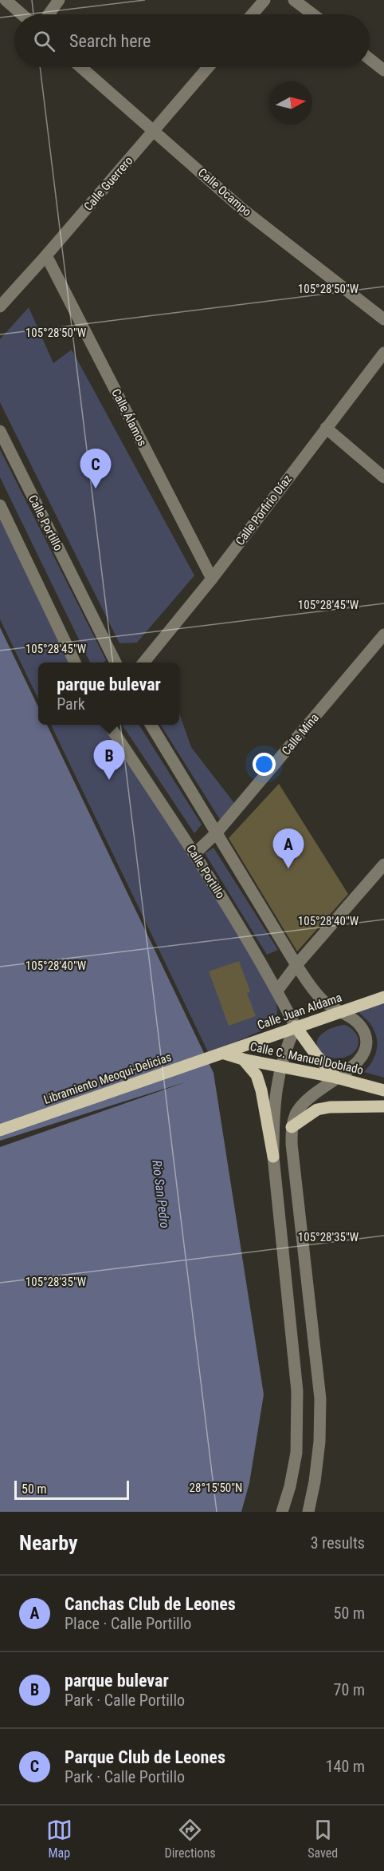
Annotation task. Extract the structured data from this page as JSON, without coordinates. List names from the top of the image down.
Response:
{
  "streets": {
    "main road": ["Calle Juan Aldama", "Calle C. Manuel Doblado", "Libramiento Meoqui-Delicias"],
    "street": [
      "Calle Guerrero",
      "Calle Ocampo",
      "Calle Álamos",
      "Calle Porfirio Díaz",
      "Calle Portillo",
      "Calle Mina"
    ]
  },
  "crossings": [
    ["Calle Guerrero", "Calle Ocampo"],
    ["Calle Guerrero", "Calle Álamos"],
    ["Calle Álamos", "Calle Porfirio Díaz"],
    ["Calle Portillo", "Calle Mina"],
    ["Calle Portillo", "Calle Juan Aldama"],
    ["Calle Juan Aldama", "Calle C. Manuel Doblado"],
    ["Calle Juan Aldama", "Libramiento Meoqui-Delicias"],
    ["Calle C. Manuel Doblado", "Libramiento Meoqui-Delicias"]
  ],
  "water": ["Rio San Pedro"],
  "scale_bar": "50 m",
  "north": "right",
  "page": {
    "search": "Search here",
    "pins": ["C", "B", "A"],
    "popup": ["parque bulevar", "Park"],
    "scale": "50 m",
    "heading": ["Nearby", "3 results"],
    "list": [
      {
        "mark": "A",
        "name": "Canchas Club de Leones",
        "note": "Place · Calle Portillo",
        "value": "50 m"
      },
      {
        "mark": "B",
        "name": "parque bulevar",
        "note": "Park · Calle Portillo",
        "value": "70 m"
      },
      {
        "mark": "C",
        "name": "Parque Club de Leones",
        "note": "Park · Calle Portillo",
        "value": "140 m"
      }
    ],
    "nav": ["Map", "Directions", "Saved"]
  },
  "coordinates": [
    "105°28'50\"W",
    "105°28'45\"W",
    "105°28'40\"W",
    "105°28'35\"W",
    "28°15'50\"N"
  ]
}
